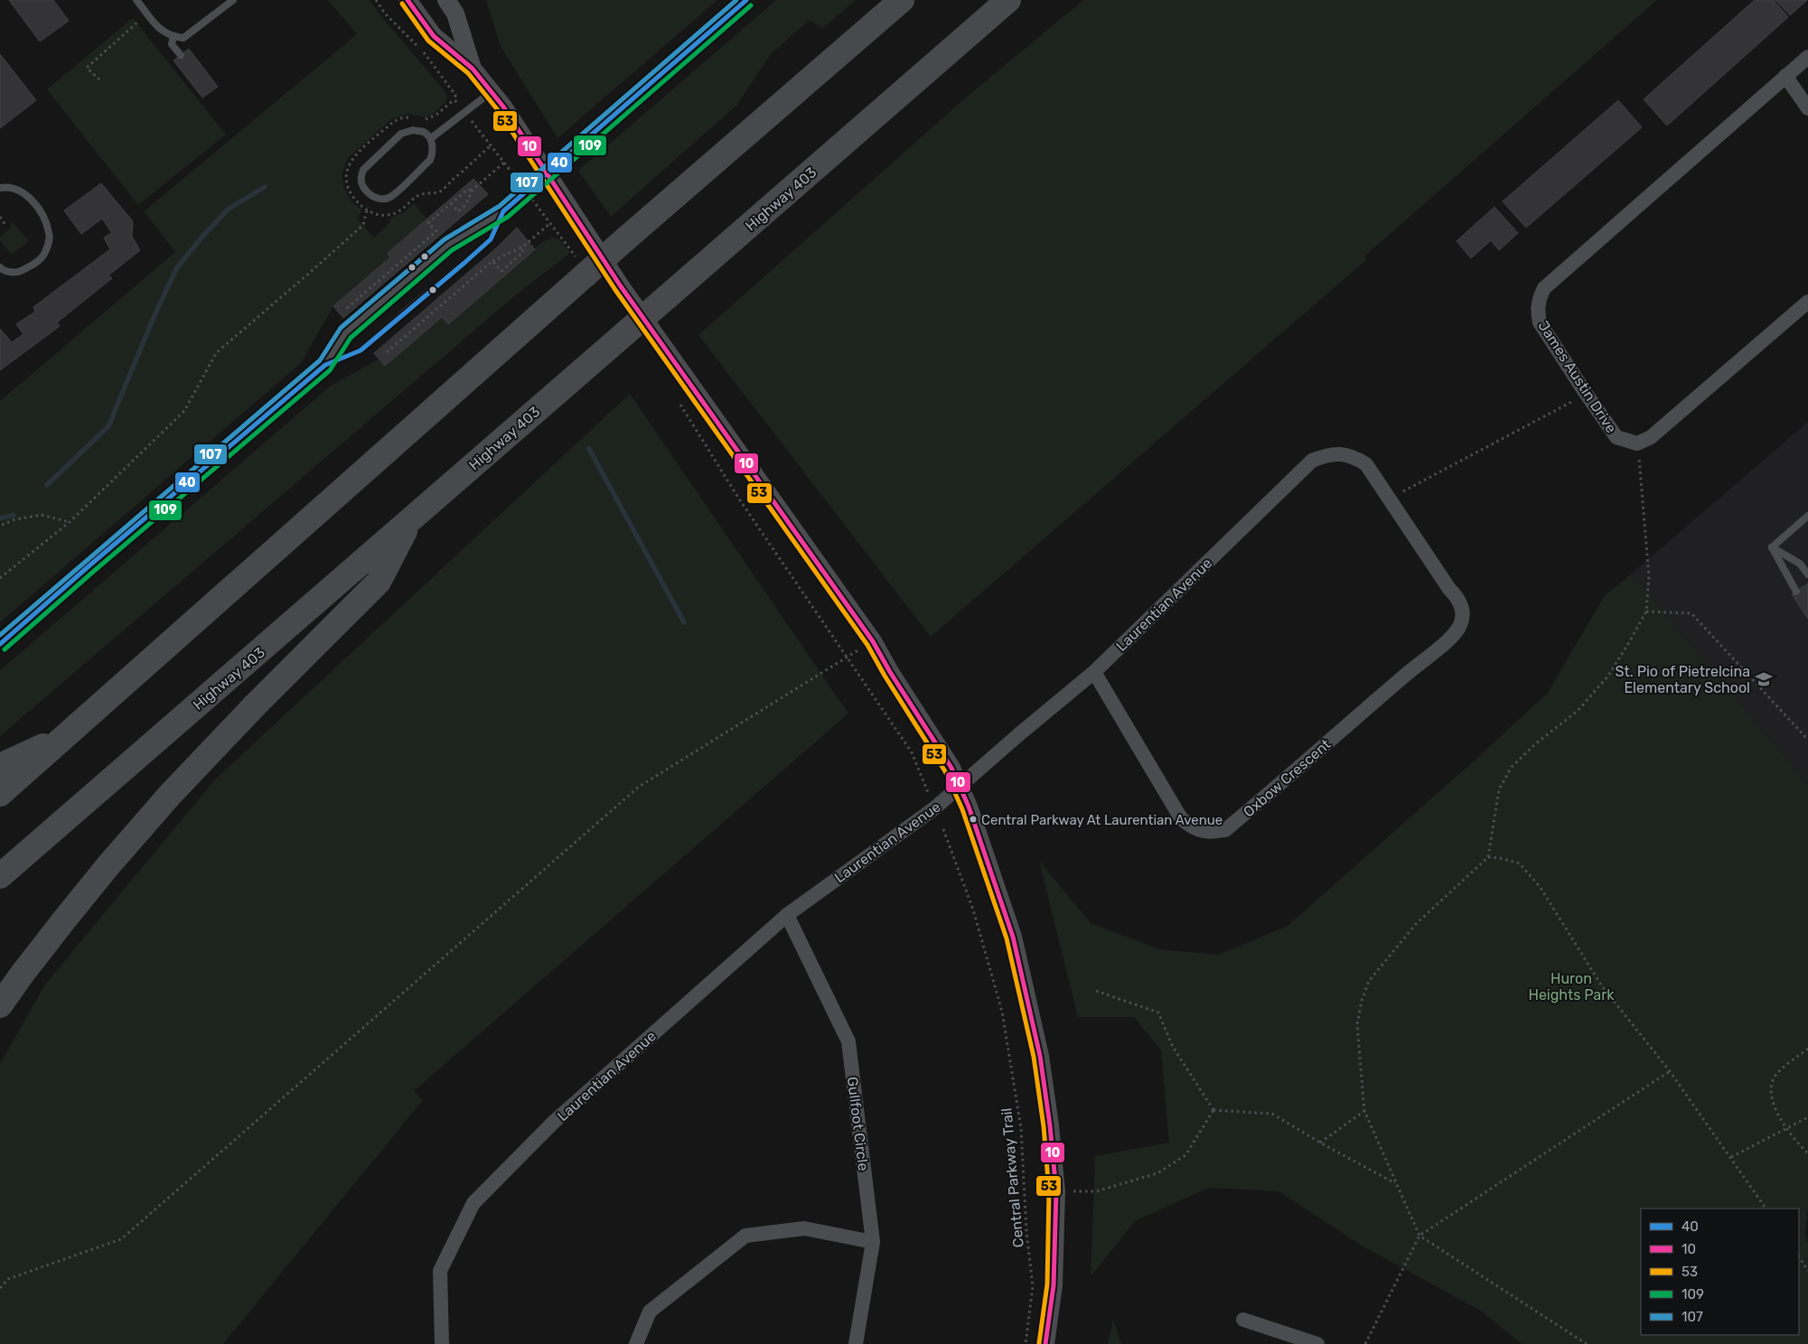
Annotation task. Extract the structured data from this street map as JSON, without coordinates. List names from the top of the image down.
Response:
{
  "streets": {
    "highway": ["Highway 403"],
    "street": [
      "James Austin Drive",
      "Laurentian Avenue",
      "Oxbow Crescent",
      "Gullfoot Circle"
    ],
    "path": ["Central Parkway Trail"]
  },
  "crossings": [
    ["Laurentian Avenue", "Oxbow Crescent"],
    ["Laurentian Avenue", "Gullfoot Circle"]
  ],
  "parks": ["Huron Heights Park"],
  "places": {
    "school or university": ["St. Pio of Pietrelcina Elementary School"],
    "other": ["Central Parkway At Laurentian Avenue"]
  },
  "lines": [
    "transit line 40",
    "transit line 10",
    "transit line 107",
    "transit line 53",
    "transit line 109"
  ],
  "legend": [
    "40",
    "10",
    "53",
    "109",
    "107"
  ]
}
